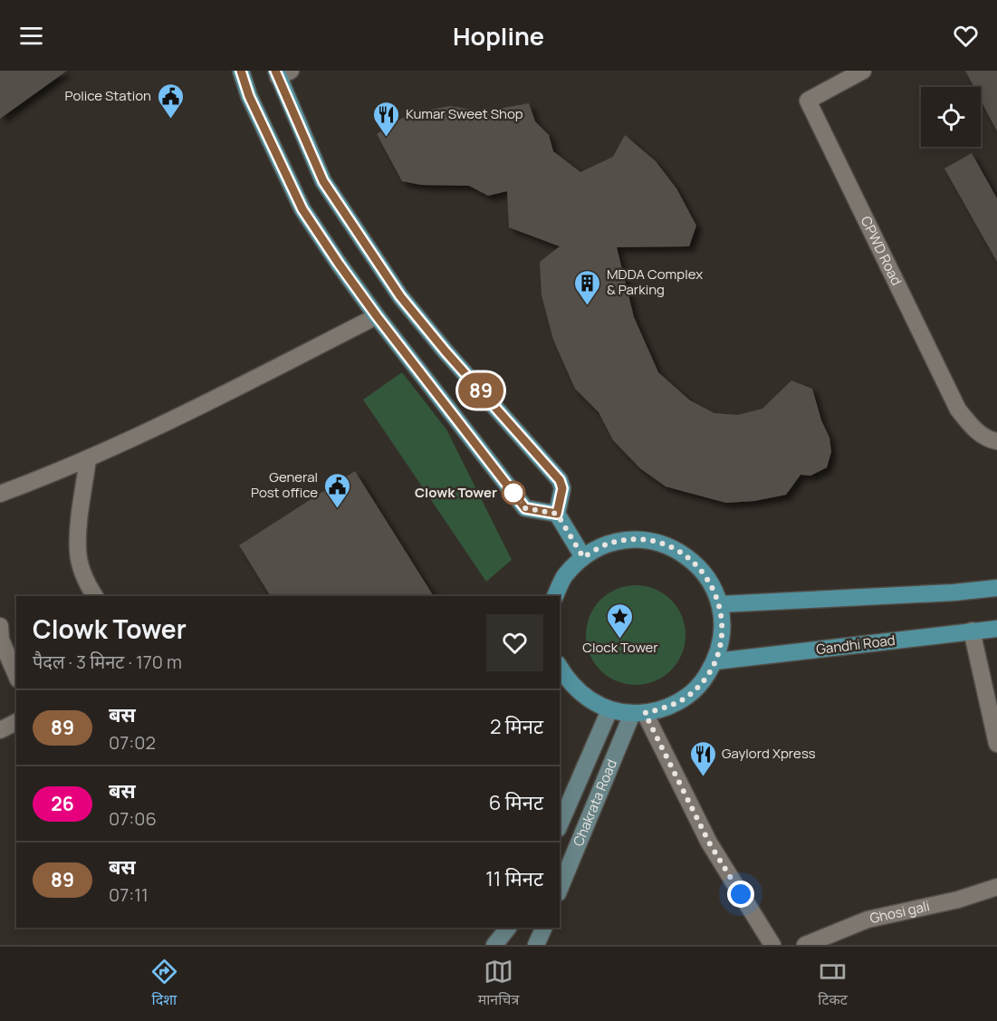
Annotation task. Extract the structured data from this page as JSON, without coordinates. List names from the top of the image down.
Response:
{
  "streets": {
    "main road": ["Gandhi Road", "Chakrata Road"],
    "street": ["CPWD Road", "Ghosi gali"]
  },
  "places": {
    "public building": ["Police Station", "General Post office"],
    "restaurant": ["Kumar Sweet Shop", "Gaylord Xpress"],
    "building": ["MDDA Complex & Parking"],
    "other": ["Clowk Tower"],
    "place": ["Clock Tower"]
  },
  "lines": ["bus line 89"],
  "page": {
    "header": "Hopline",
    "on_map": "89",
    "heading": ["Clowk Tower", "पैदल · 3 मिनट · 170 m"],
    "list": [
      {
        "mark": "89",
        "name": "बस",
        "note": "07:02",
        "value": "2 मिनट"
      },
      {
        "mark": "26",
        "name": "बस",
        "note": "07:06",
        "value": "6 मिनट"
      },
      {
        "mark": "89",
        "name": "बस",
        "note": "07:11",
        "value": "11 मिनट"
      }
    ],
    "tabs": ["दिशा", "मानचित्र", "टिकट"]
  }
}
